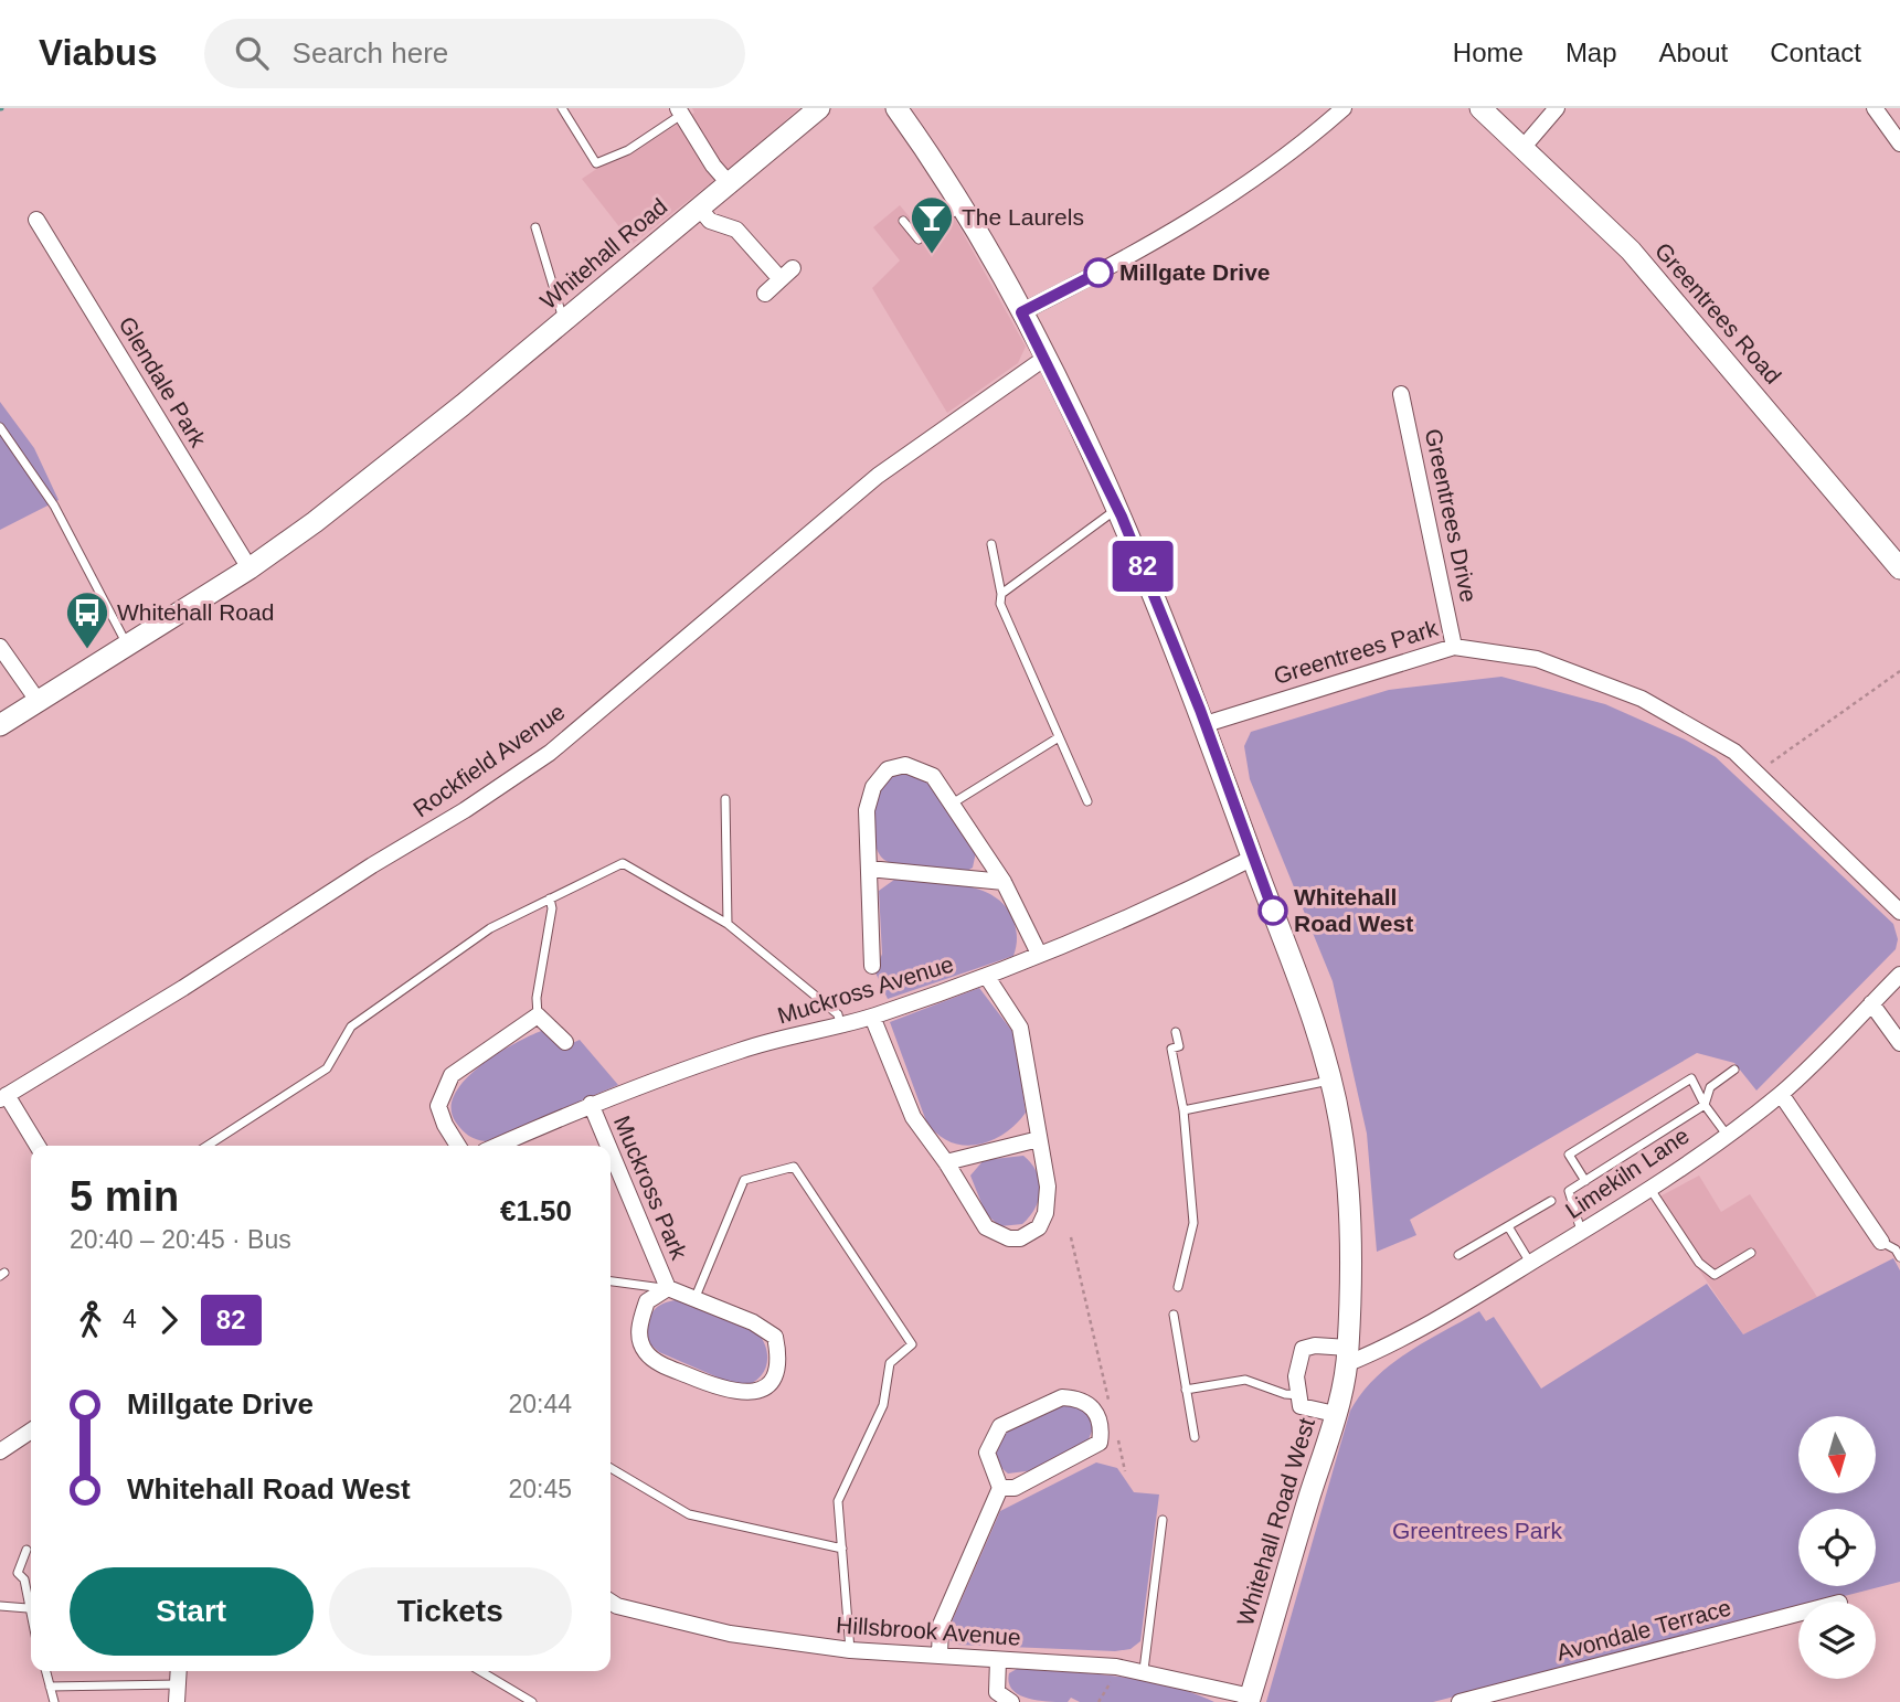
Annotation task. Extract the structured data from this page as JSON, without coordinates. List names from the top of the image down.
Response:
{
  "streets": {
    "street": [
      "Whitehall Road",
      "Greentrees Road",
      "Glendale Park",
      "Greentrees Drive",
      "Greentrees Park",
      "Rockfield Avenue",
      "Muckross Avenue",
      "Limekiln Lane",
      "Muckross Park",
      "Whitehall Road West",
      "Avondale Terrace",
      "Hillsbrook Avenue"
    ]
  },
  "crossings": [
    ["Whitehall Road", "Glendale Park"],
    ["Greentrees Drive", "Greentrees Park"],
    ["Greentrees Park", "Whitehall Road West"],
    ["Rockfield Avenue", "Whitehall Road West"],
    ["Muckross Avenue", "Muckross Park"],
    ["Muckross Avenue", "Whitehall Road West"],
    ["Limekiln Lane", "Whitehall Road West"],
    ["Whitehall Road West", "Hillsbrook Avenue"]
  ],
  "parks": ["Greentrees Park"],
  "places": {
    "bar": ["The Laurels"],
    "other": ["Millgate Drive", "Whitehall Road West"],
    "bus stop": ["Whitehall Road"]
  },
  "lines": ["bus line 82"],
  "north": "bottom",
  "page": {
    "header": "Viabus",
    "search": "Search here",
    "nav": [
      "Home",
      "Map",
      "About",
      "Contact"
    ],
    "on_map": "82",
    "heading": ["5 min", "20:40 – 20:45 · Bus", "€1.50"],
    "legs": ["4", "82"],
    "list": [
      {
        "name": "Millgate Drive",
        "value": "20:44"
      },
      {
        "name": "Whitehall Road West",
        "value": "20:45"
      }
    ],
    "buttons": ["Start", "Tickets"]
  }
}
